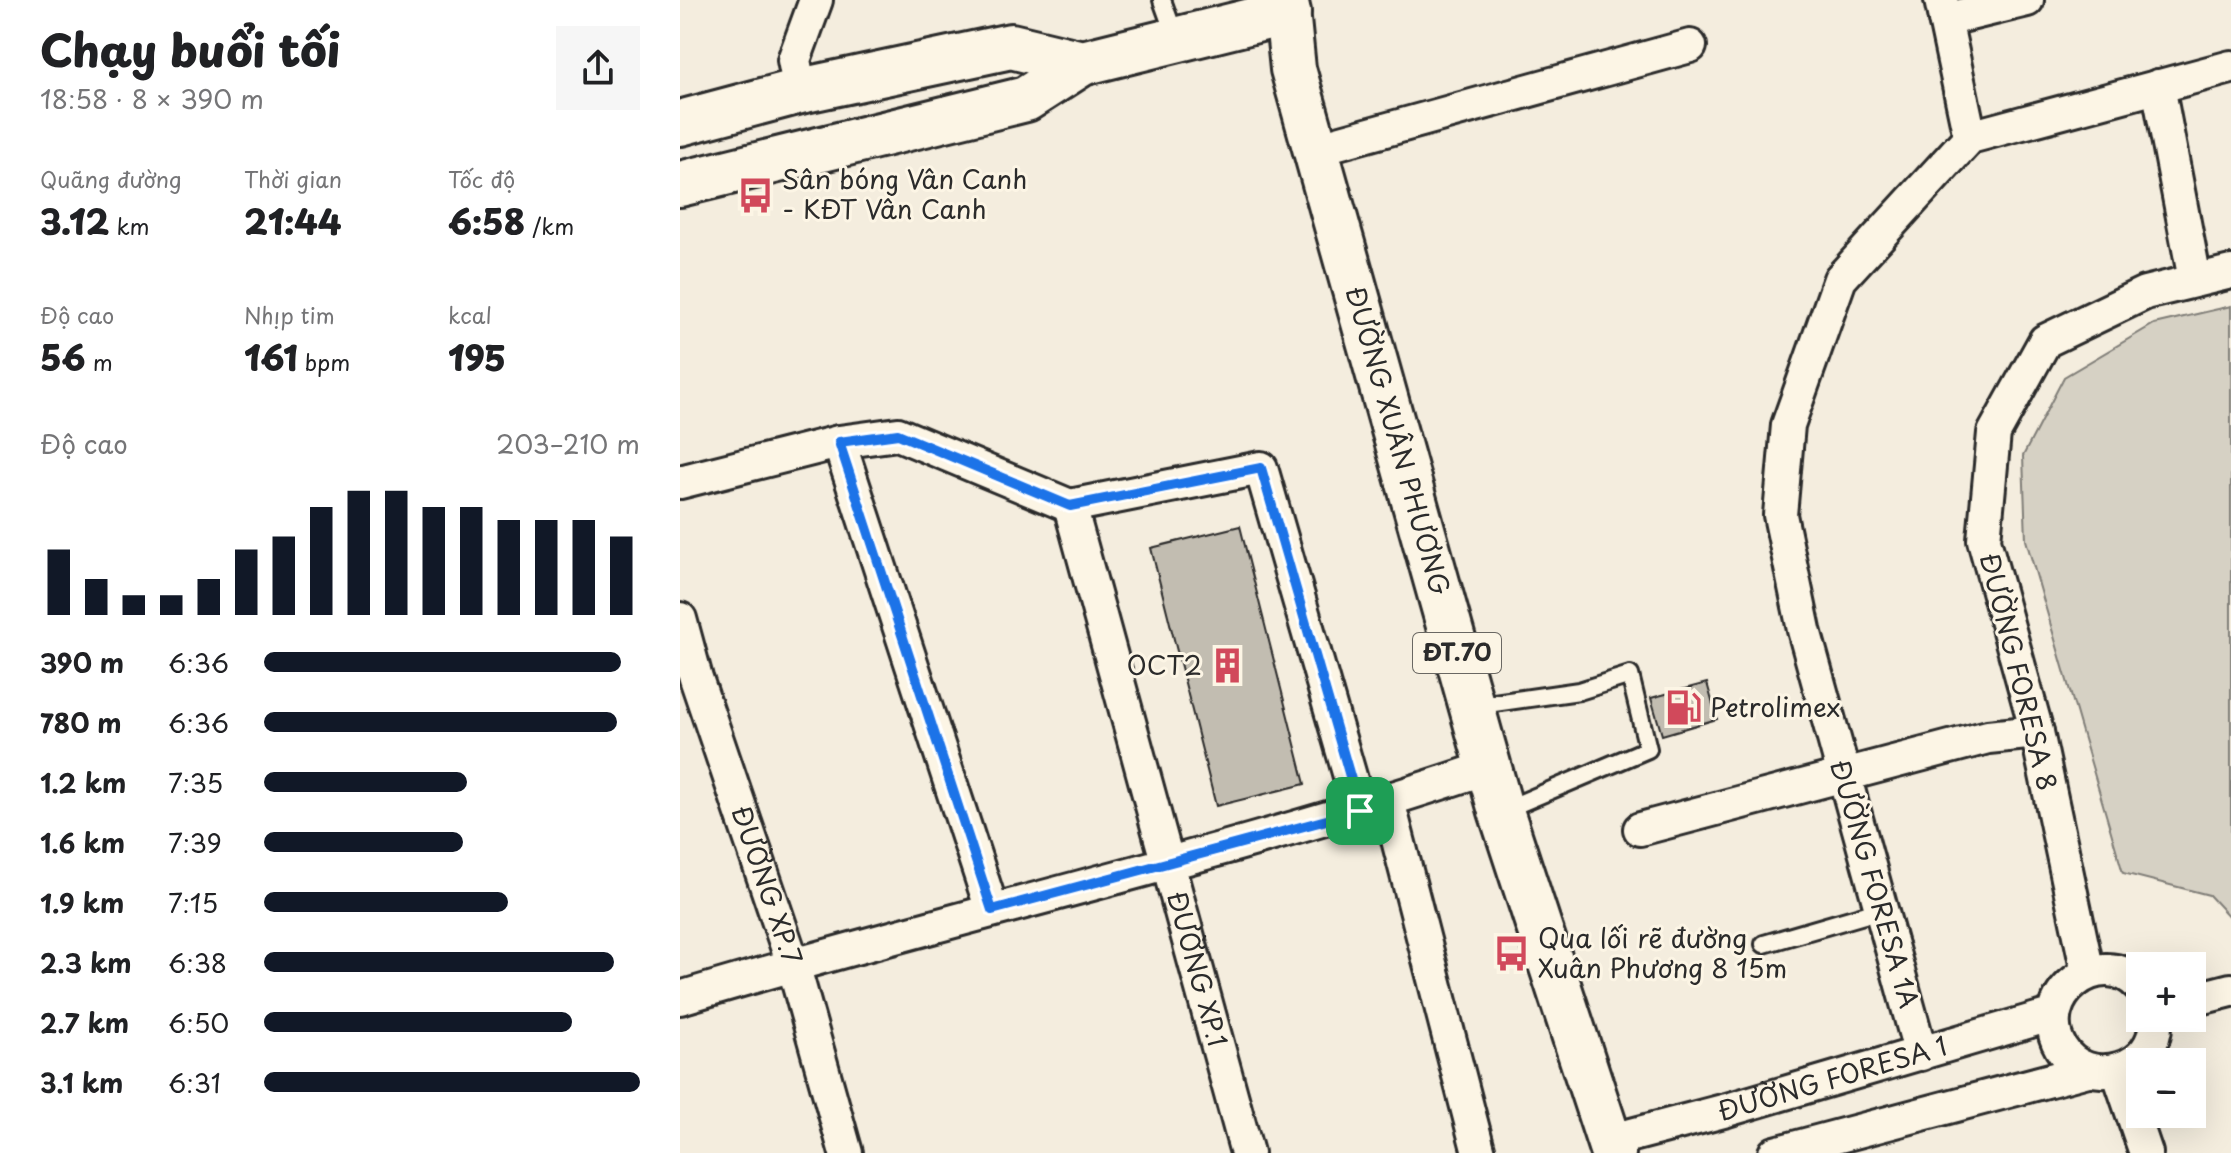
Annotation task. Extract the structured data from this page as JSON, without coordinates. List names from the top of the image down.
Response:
{
  "streets": {
    "main road": ["ĐƯỜNG XUÂN PHƯƠNG", "ĐT.70"],
    "street": [
      "ĐƯỜNG FORESA 8",
      "ĐƯỜNG FORESA 1A",
      "ĐƯỜNG XP.7",
      "ĐƯỜNG XP.1",
      "ĐƯỜNG FORESA 1"
    ]
  },
  "crossings": [
    ["ĐƯỜNG XUÂN PHƯƠNG", "ĐƯỜNG FORESA 1"],
    ["ĐƯỜNG FORESA 1A", "ĐƯỜNG FORESA 1"]
  ],
  "places": {
    "bus stop": ["Sân bóng Vân Canh - KĐT Vân Canh", "Qua lối rẽ đường Xuân Phương 8 15m"],
    "building": ["OCT2"],
    "fuel station": ["Petrolimex"]
  },
  "page": {
    "heading": ["Chạy buổi tối", "18:58 · 8 × 390 m"],
    "stats": [
      ["Quãng đường", "3.12 km"],
      ["Thời gian", "21:44"],
      ["Tốc độ", "6:58 /km"],
      ["Độ cao", "56 m"],
      ["Nhịp tim", "161 bpm"],
      ["kcal", "195"]
    ],
    "chart": ["Độ cao", "203–210 m"],
    "list": [
      {
        "name": "390 m",
        "note": "6:36"
      },
      {
        "name": "780 m",
        "note": "6:36"
      },
      {
        "name": "1.2 km",
        "note": "7:35"
      },
      {
        "name": "1.6 km",
        "note": "7:39"
      },
      {
        "name": "1.9 km",
        "note": "7:15"
      },
      {
        "name": "2.3 km",
        "note": "6:38"
      },
      {
        "name": "2.7 km",
        "note": "6:50"
      },
      {
        "name": "3.1 km",
        "note": "6:31"
      }
    ],
    "map_buttons": ["+", "−"]
  }
}
